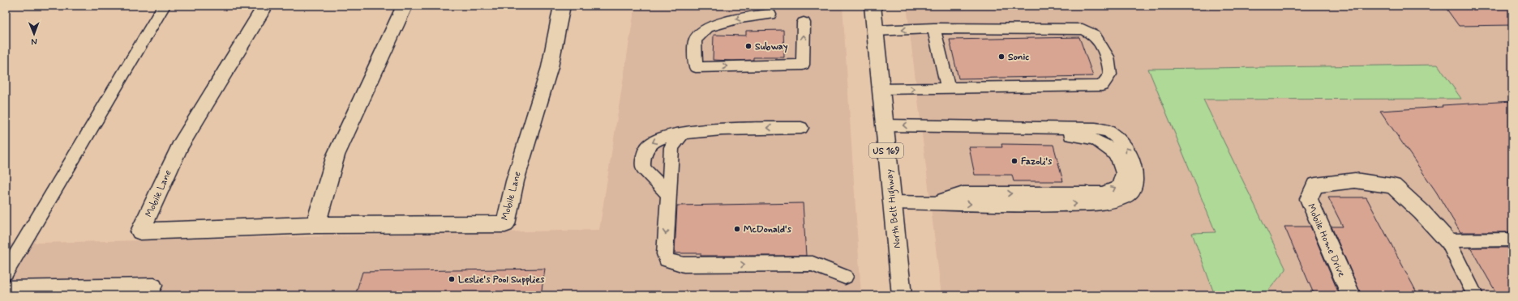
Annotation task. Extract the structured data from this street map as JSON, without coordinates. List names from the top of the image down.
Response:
{
  "streets": {
    "street": [
      "US 169",
      "Mobile Lane",
      "North Belt Highway",
      "Mobile Home Drive"
    ]
  },
  "places": [
    "Subway",
    "Sonic",
    "Fazoli's",
    "McDonald's",
    "Leslie's Pool Supplies"
  ],
  "north": "bottom"
}
